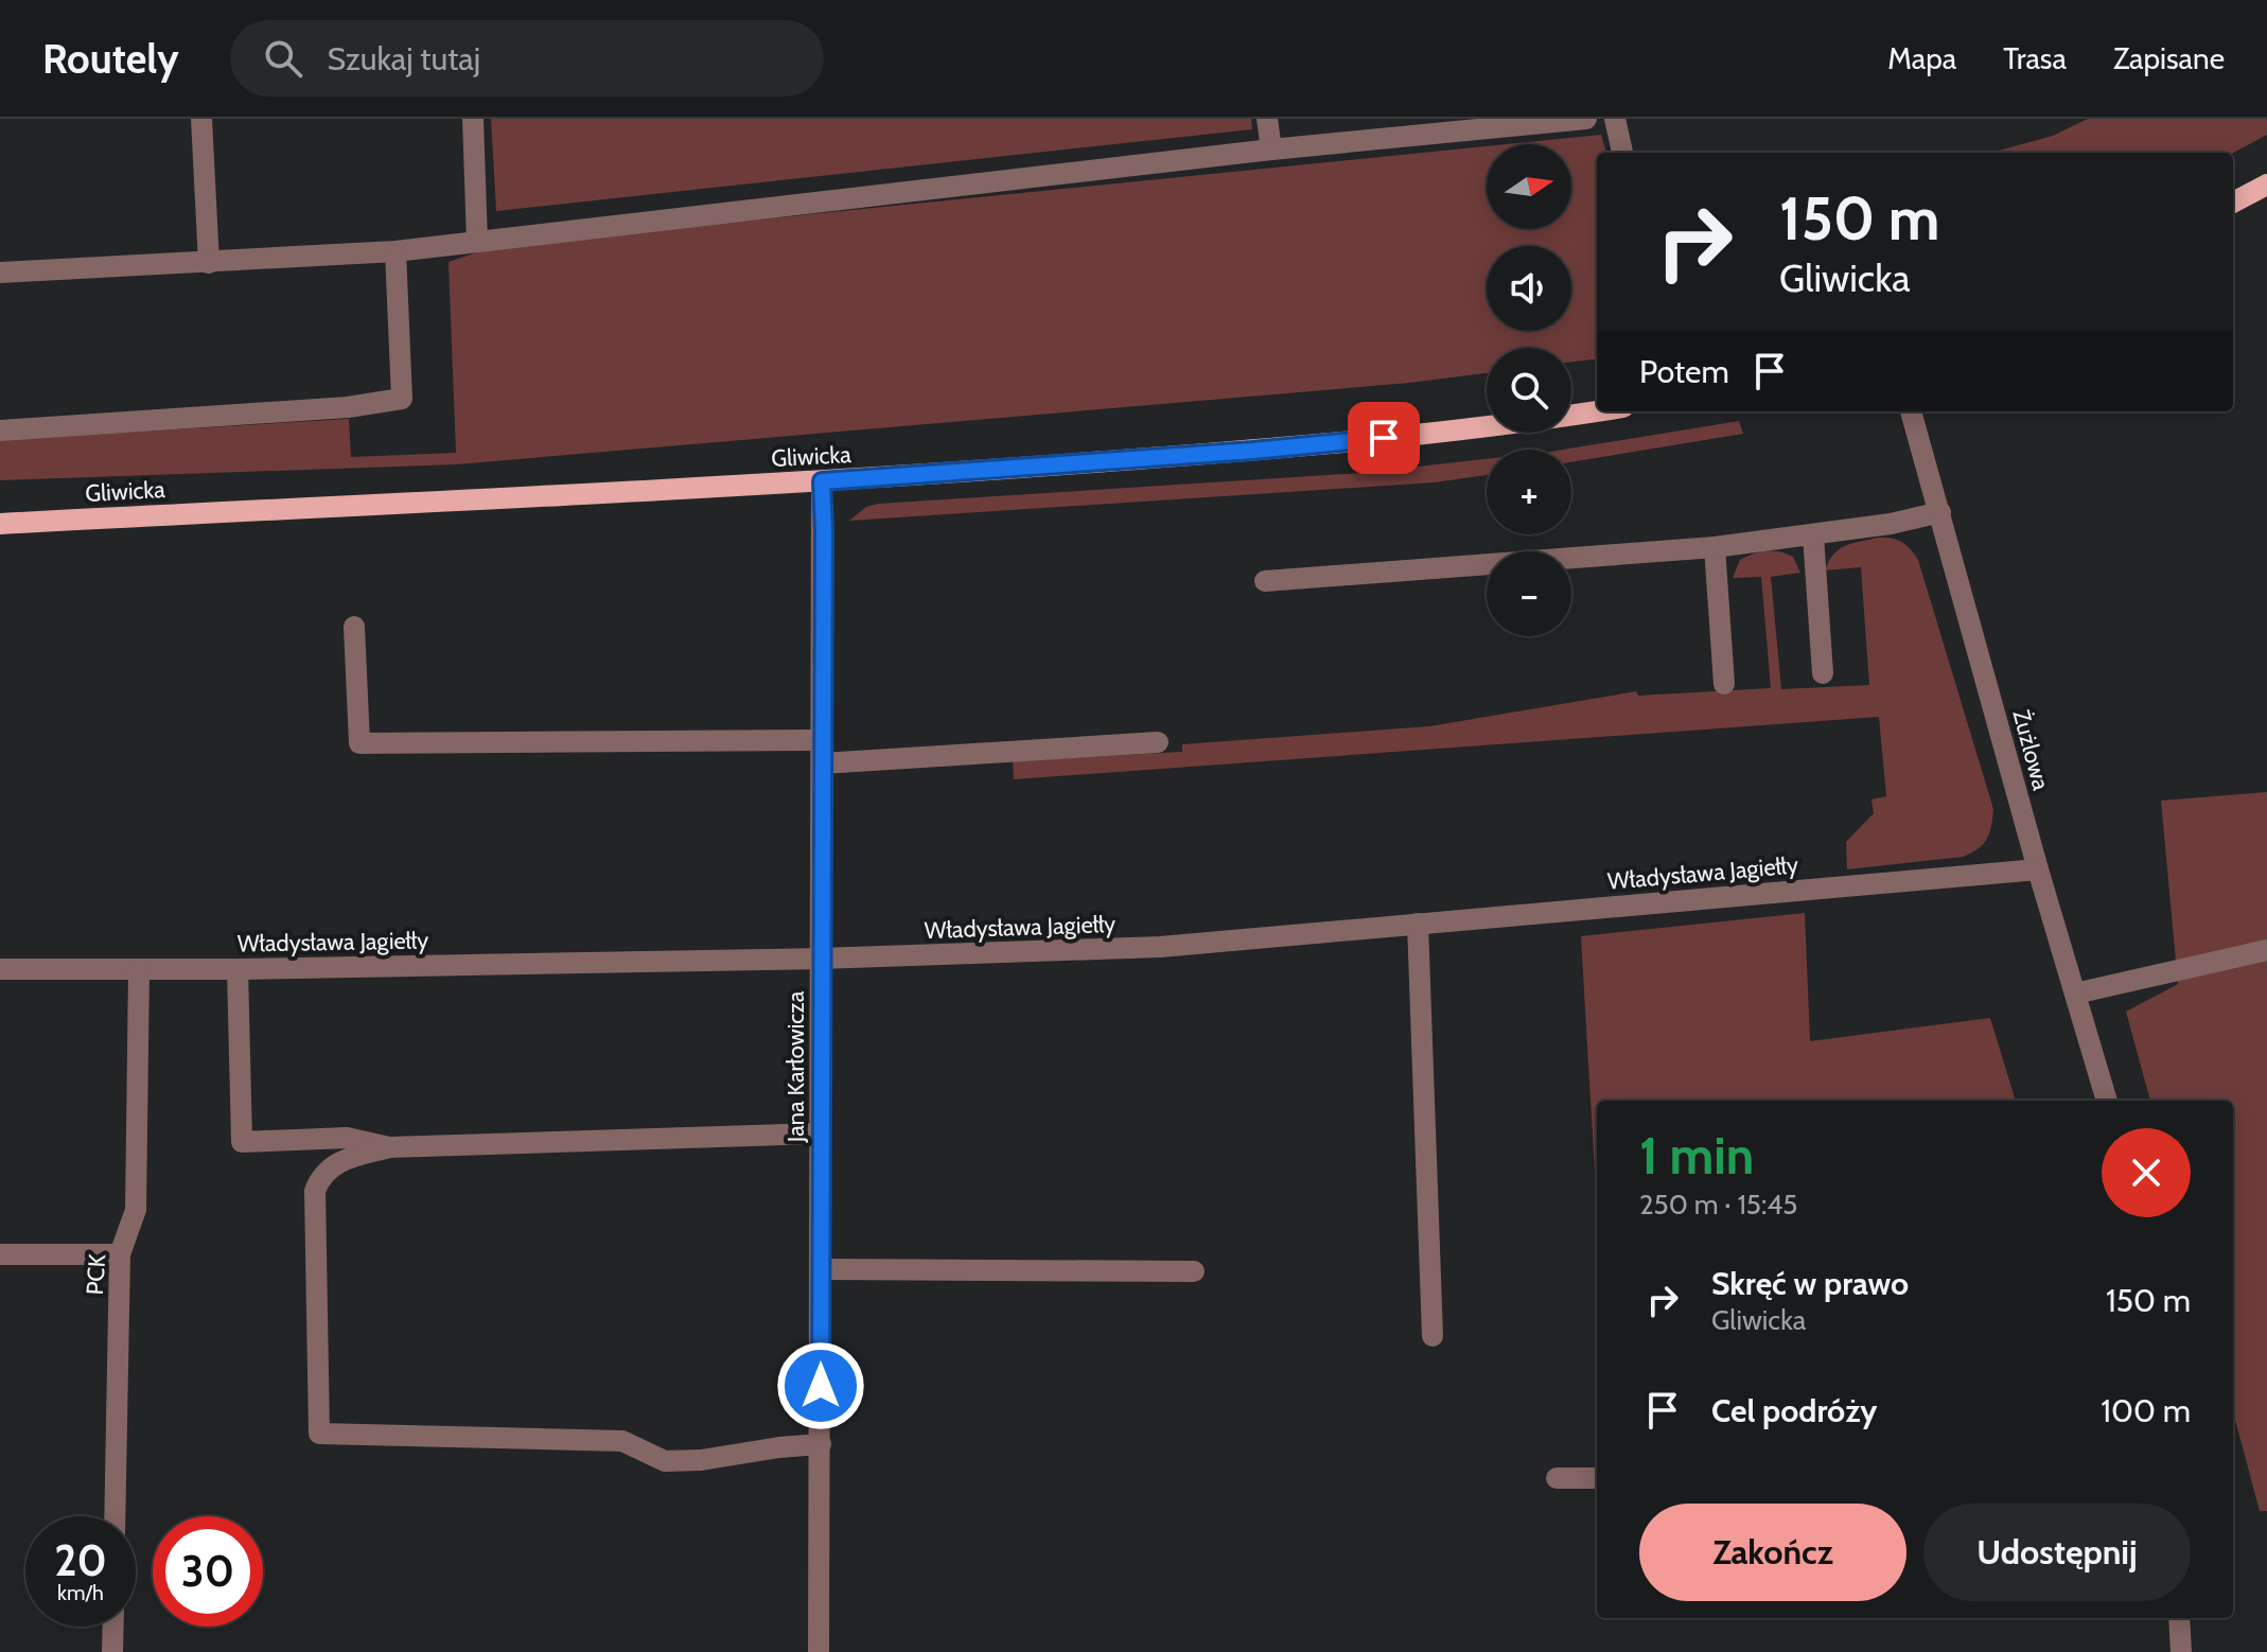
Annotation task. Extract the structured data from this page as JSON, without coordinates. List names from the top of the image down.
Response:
{
  "streets": {
    "main road": ["Gliwicka"],
    "street": [
      "Żużlowa",
      "Władysława Jagiełły",
      "Jana Karłowicza",
      "PCK"
    ]
  },
  "crossings": [
    ["Gliwicka", "Jana Karłowicza"],
    ["Żużlowa", "Władysława Jagiełły"],
    ["Władysława Jagiełły", "Jana Karłowicza"],
    ["Władysława Jagiełły", "PCK"]
  ],
  "north": "right",
  "page": {
    "header": "Routely",
    "search": "Szukaj tutaj",
    "nav": ["Mapa", "Trasa", "Zapisane"],
    "map_buttons": ["+", "−"],
    "turn": ["150 m", "Gliwicka"],
    "then": "Potem",
    "heading": ["1 min", "250 m · 15:45"],
    "list": [
      {
        "name": "Skręć w prawo",
        "note": "Gliwicka",
        "value": "150 m"
      },
      {
        "name": "Cel podróży",
        "value": "100 m"
      }
    ],
    "buttons": ["Zakończ", "Udostępnij"],
    "speed": "20 km/h",
    "limit": "30"
  }
}
